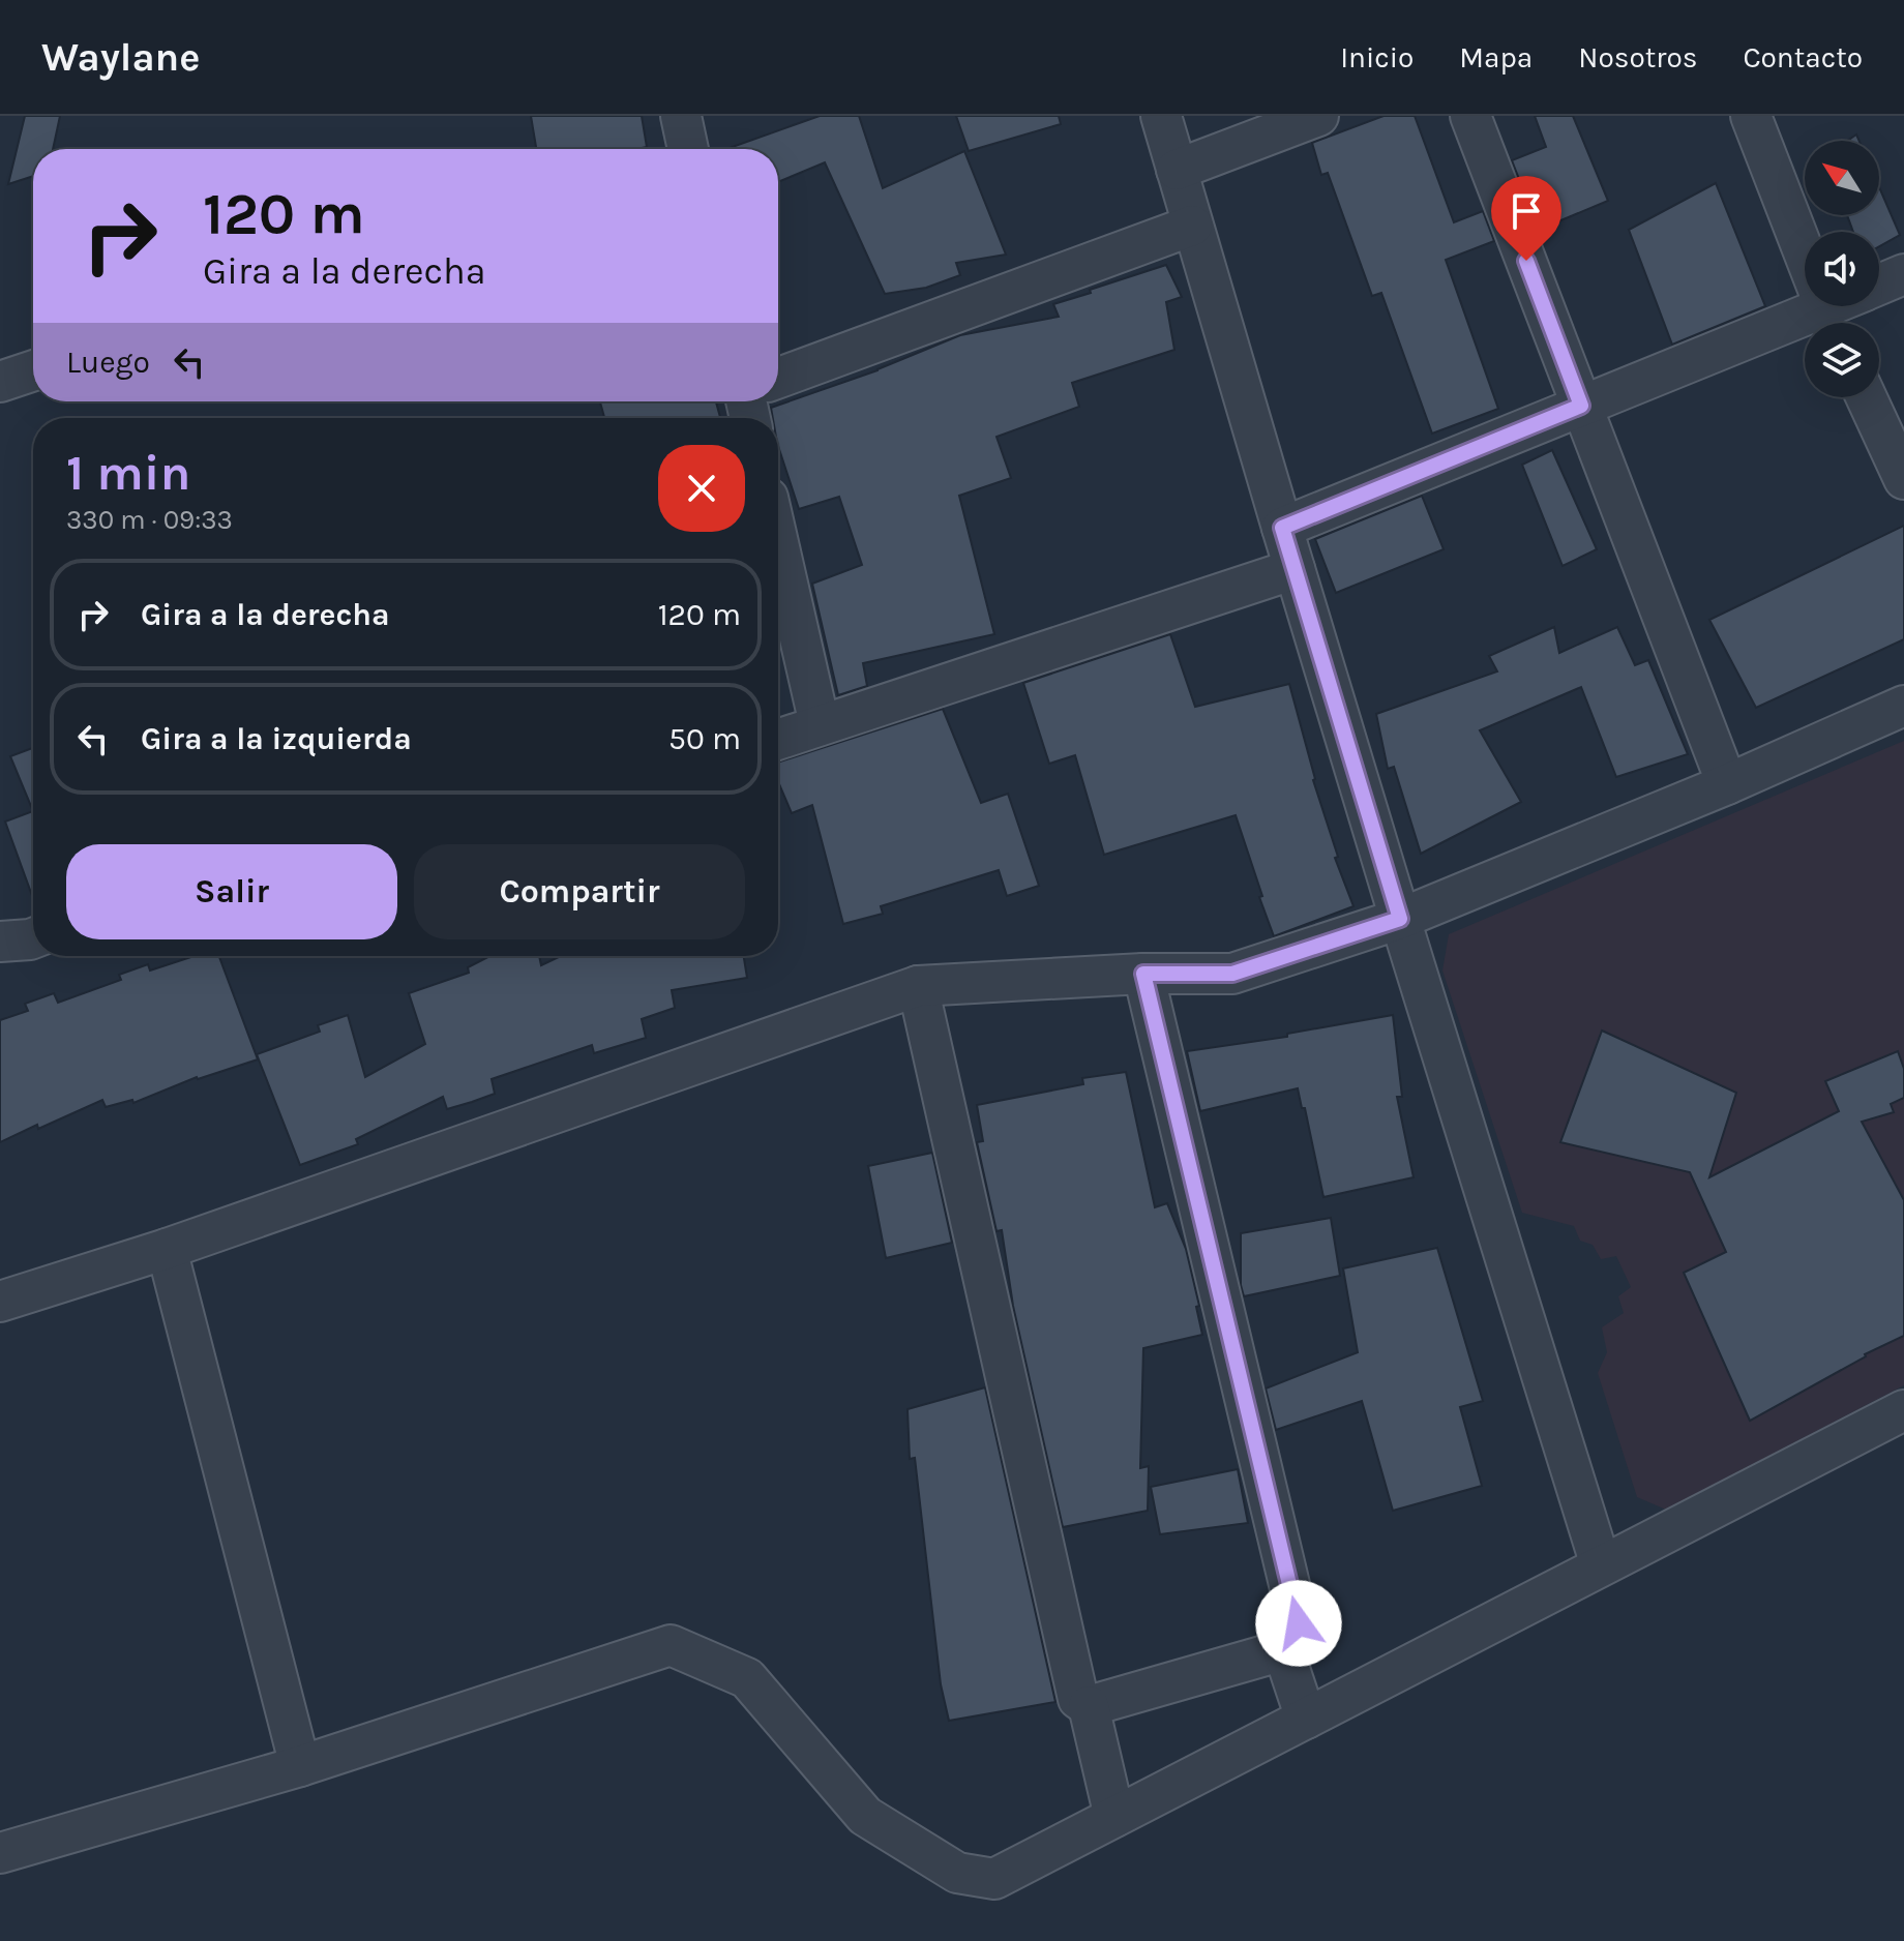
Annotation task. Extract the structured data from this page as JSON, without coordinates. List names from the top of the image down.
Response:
{
  "north": "top left",
  "page": {
    "header": "Waylane",
    "nav": [
      "Inicio",
      "Mapa",
      "Nosotros",
      "Contacto"
    ],
    "turn": ["120 m", "Gira a la derecha"],
    "then": "Luego",
    "heading": ["1 min", "330 m · 09:33"],
    "list": [
      {
        "name": "Gira a la derecha",
        "value": "120 m"
      },
      {
        "name": "Gira a la izquierda",
        "value": "50 m"
      }
    ],
    "buttons": ["Salir", "Compartir"]
  }
}
